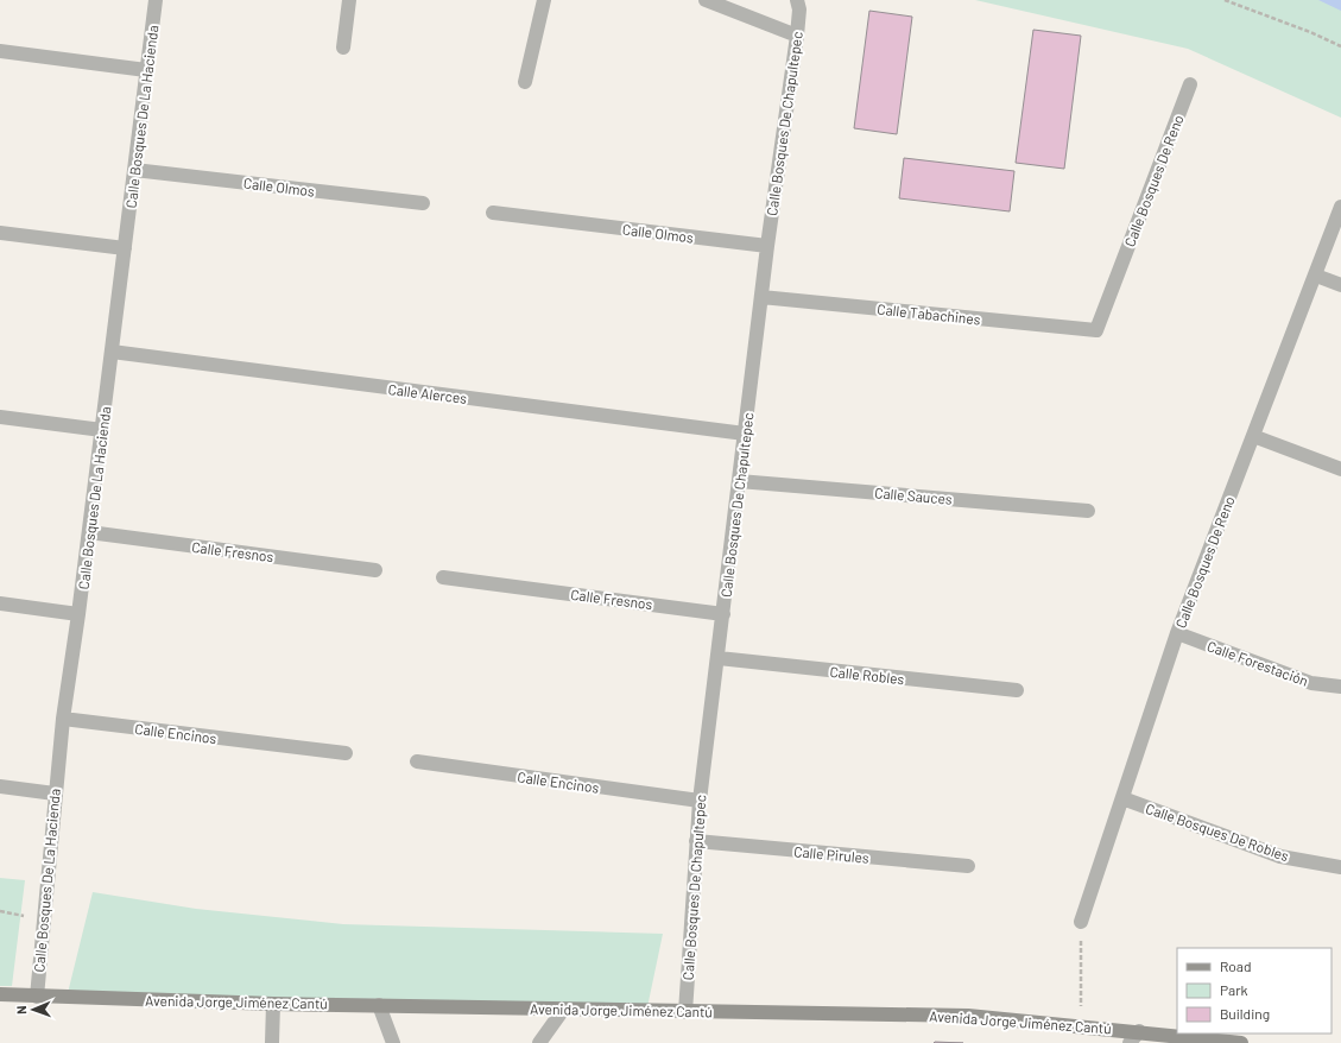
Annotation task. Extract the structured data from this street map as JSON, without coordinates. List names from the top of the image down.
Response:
{
  "streets": {
    "main road": ["Avenida Jorge Jiménez Cantú"],
    "street": [
      "Calle Bosques De La Hacienda",
      "Calle Bosques De Chapultepec",
      "Calle Bosques De Reno",
      "Calle Olmos",
      "Calle Tabachines",
      "Calle Alerces",
      "Calle Sauces",
      "Calle Fresnos",
      "Calle Forestación",
      "Calle Robles",
      "Calle Encinos",
      "Calle Bosques De Robles",
      "Calle Pirules"
    ]
  },
  "crossings": [
    ["Calle Bosques De La Hacienda", "Calle Olmos"],
    ["Calle Bosques De La Hacienda", "Calle Alerces"],
    ["Calle Bosques De La Hacienda", "Calle Fresnos"],
    ["Calle Bosques De La Hacienda", "Calle Encinos"],
    ["Calle Bosques De La Hacienda", "Avenida Jorge Jiménez Cantú"],
    ["Calle Bosques De Chapultepec", "Calle Olmos"],
    ["Calle Bosques De Chapultepec", "Calle Tabachines"],
    ["Calle Bosques De Chapultepec", "Calle Alerces"],
    ["Calle Bosques De Chapultepec", "Calle Sauces"],
    ["Calle Bosques De Chapultepec", "Calle Fresnos"],
    ["Calle Bosques De Chapultepec", "Calle Robles"],
    ["Calle Bosques De Chapultepec", "Calle Encinos"],
    ["Calle Bosques De Chapultepec", "Calle Pirules"],
    ["Calle Bosques De Chapultepec", "Avenida Jorge Jiménez Cantú"],
    ["Calle Bosques De Reno", "Calle Tabachines"],
    ["Calle Bosques De Reno", "Calle Forestación"],
    ["Calle Bosques De Reno", "Calle Bosques De Robles"]
  ],
  "legend": ["Road", "Park", "Building"],
  "north": "left"
}
